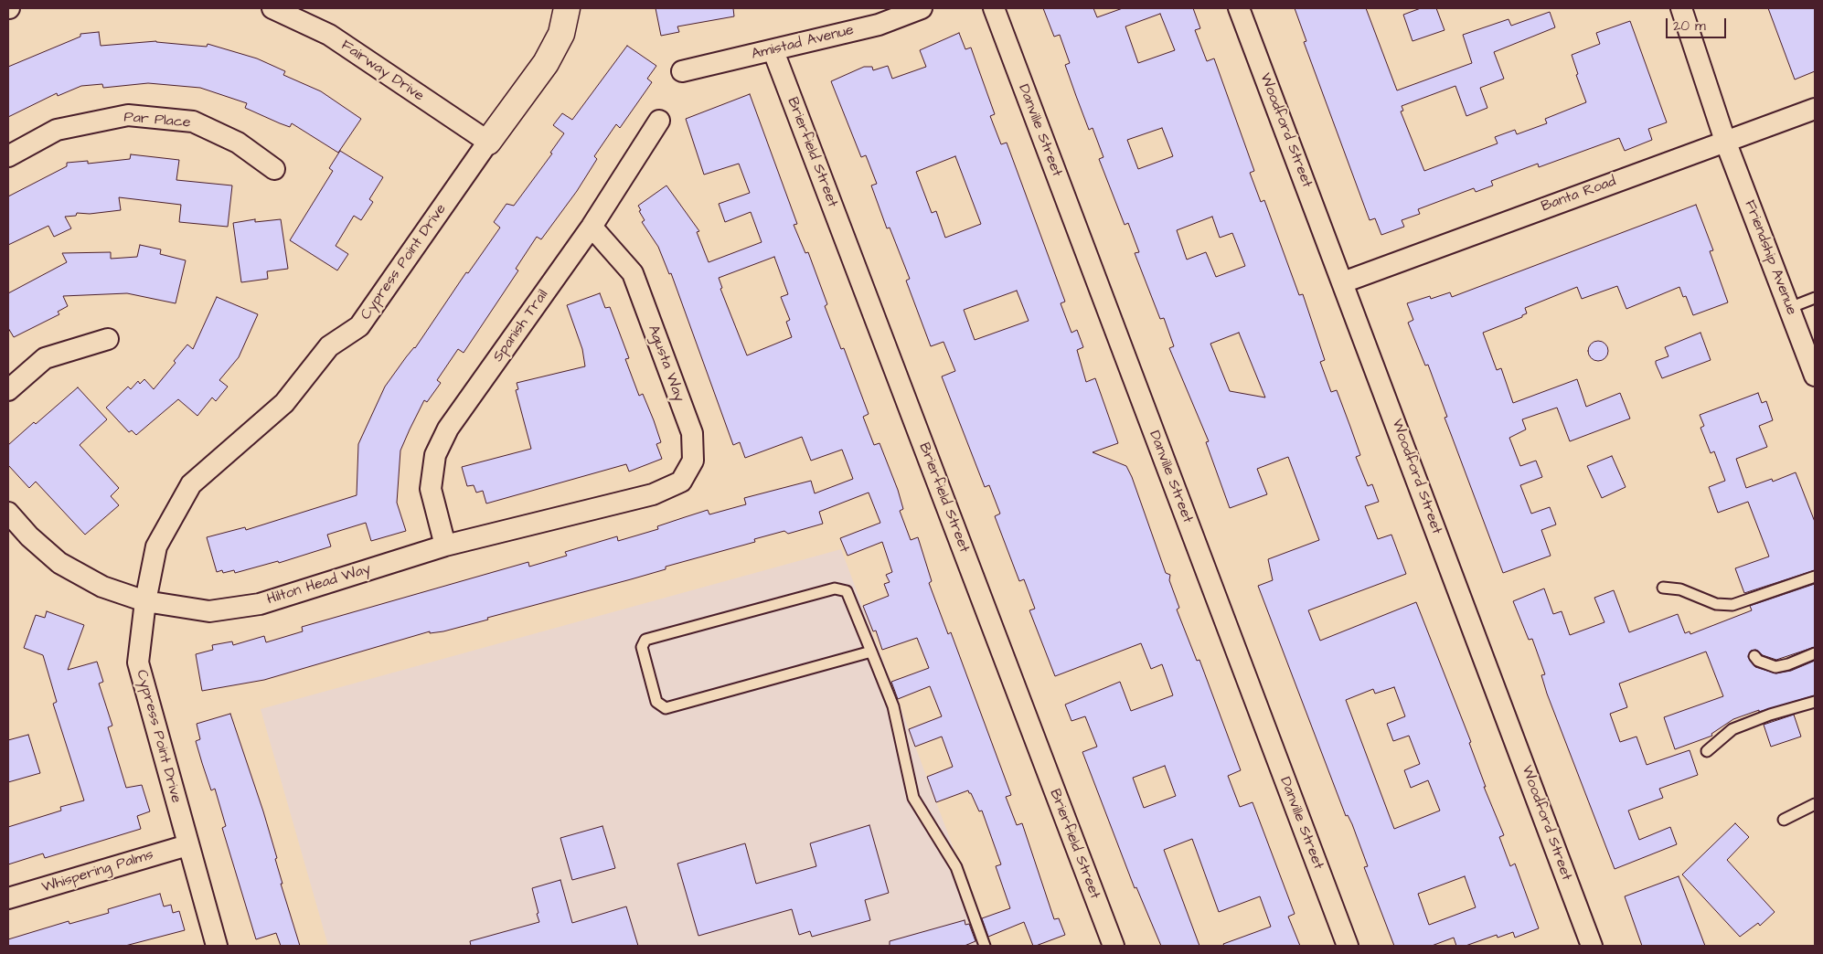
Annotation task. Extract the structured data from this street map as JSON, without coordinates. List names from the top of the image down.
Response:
{
  "streets": {
    "street": [
      "Amistad Avenue",
      "Fairway Drive",
      "Par Place",
      "Danville Street",
      "Woodford Street",
      "Brierfield Street",
      "Banta Road",
      "Friendship Avenue",
      "Cypress Point Drive",
      "Spanish Trail",
      "Agusta Way",
      "Hilton Head Way",
      "Whispering Palms"
    ]
  },
  "crossings": [
    ["Amistad Avenue", "Brierfield Street"],
    ["Fairway Drive", "Cypress Point Drive"],
    ["Woodford Street", "Banta Road"],
    ["Banta Road", "Friendship Avenue"],
    ["Cypress Point Drive", "Hilton Head Way"],
    ["Cypress Point Drive", "Whispering Palms"],
    ["Spanish Trail", "Agusta Way"],
    ["Spanish Trail", "Hilton Head Way"],
    ["Agusta Way", "Hilton Head Way"]
  ],
  "scale_bar": "20 m"
}
